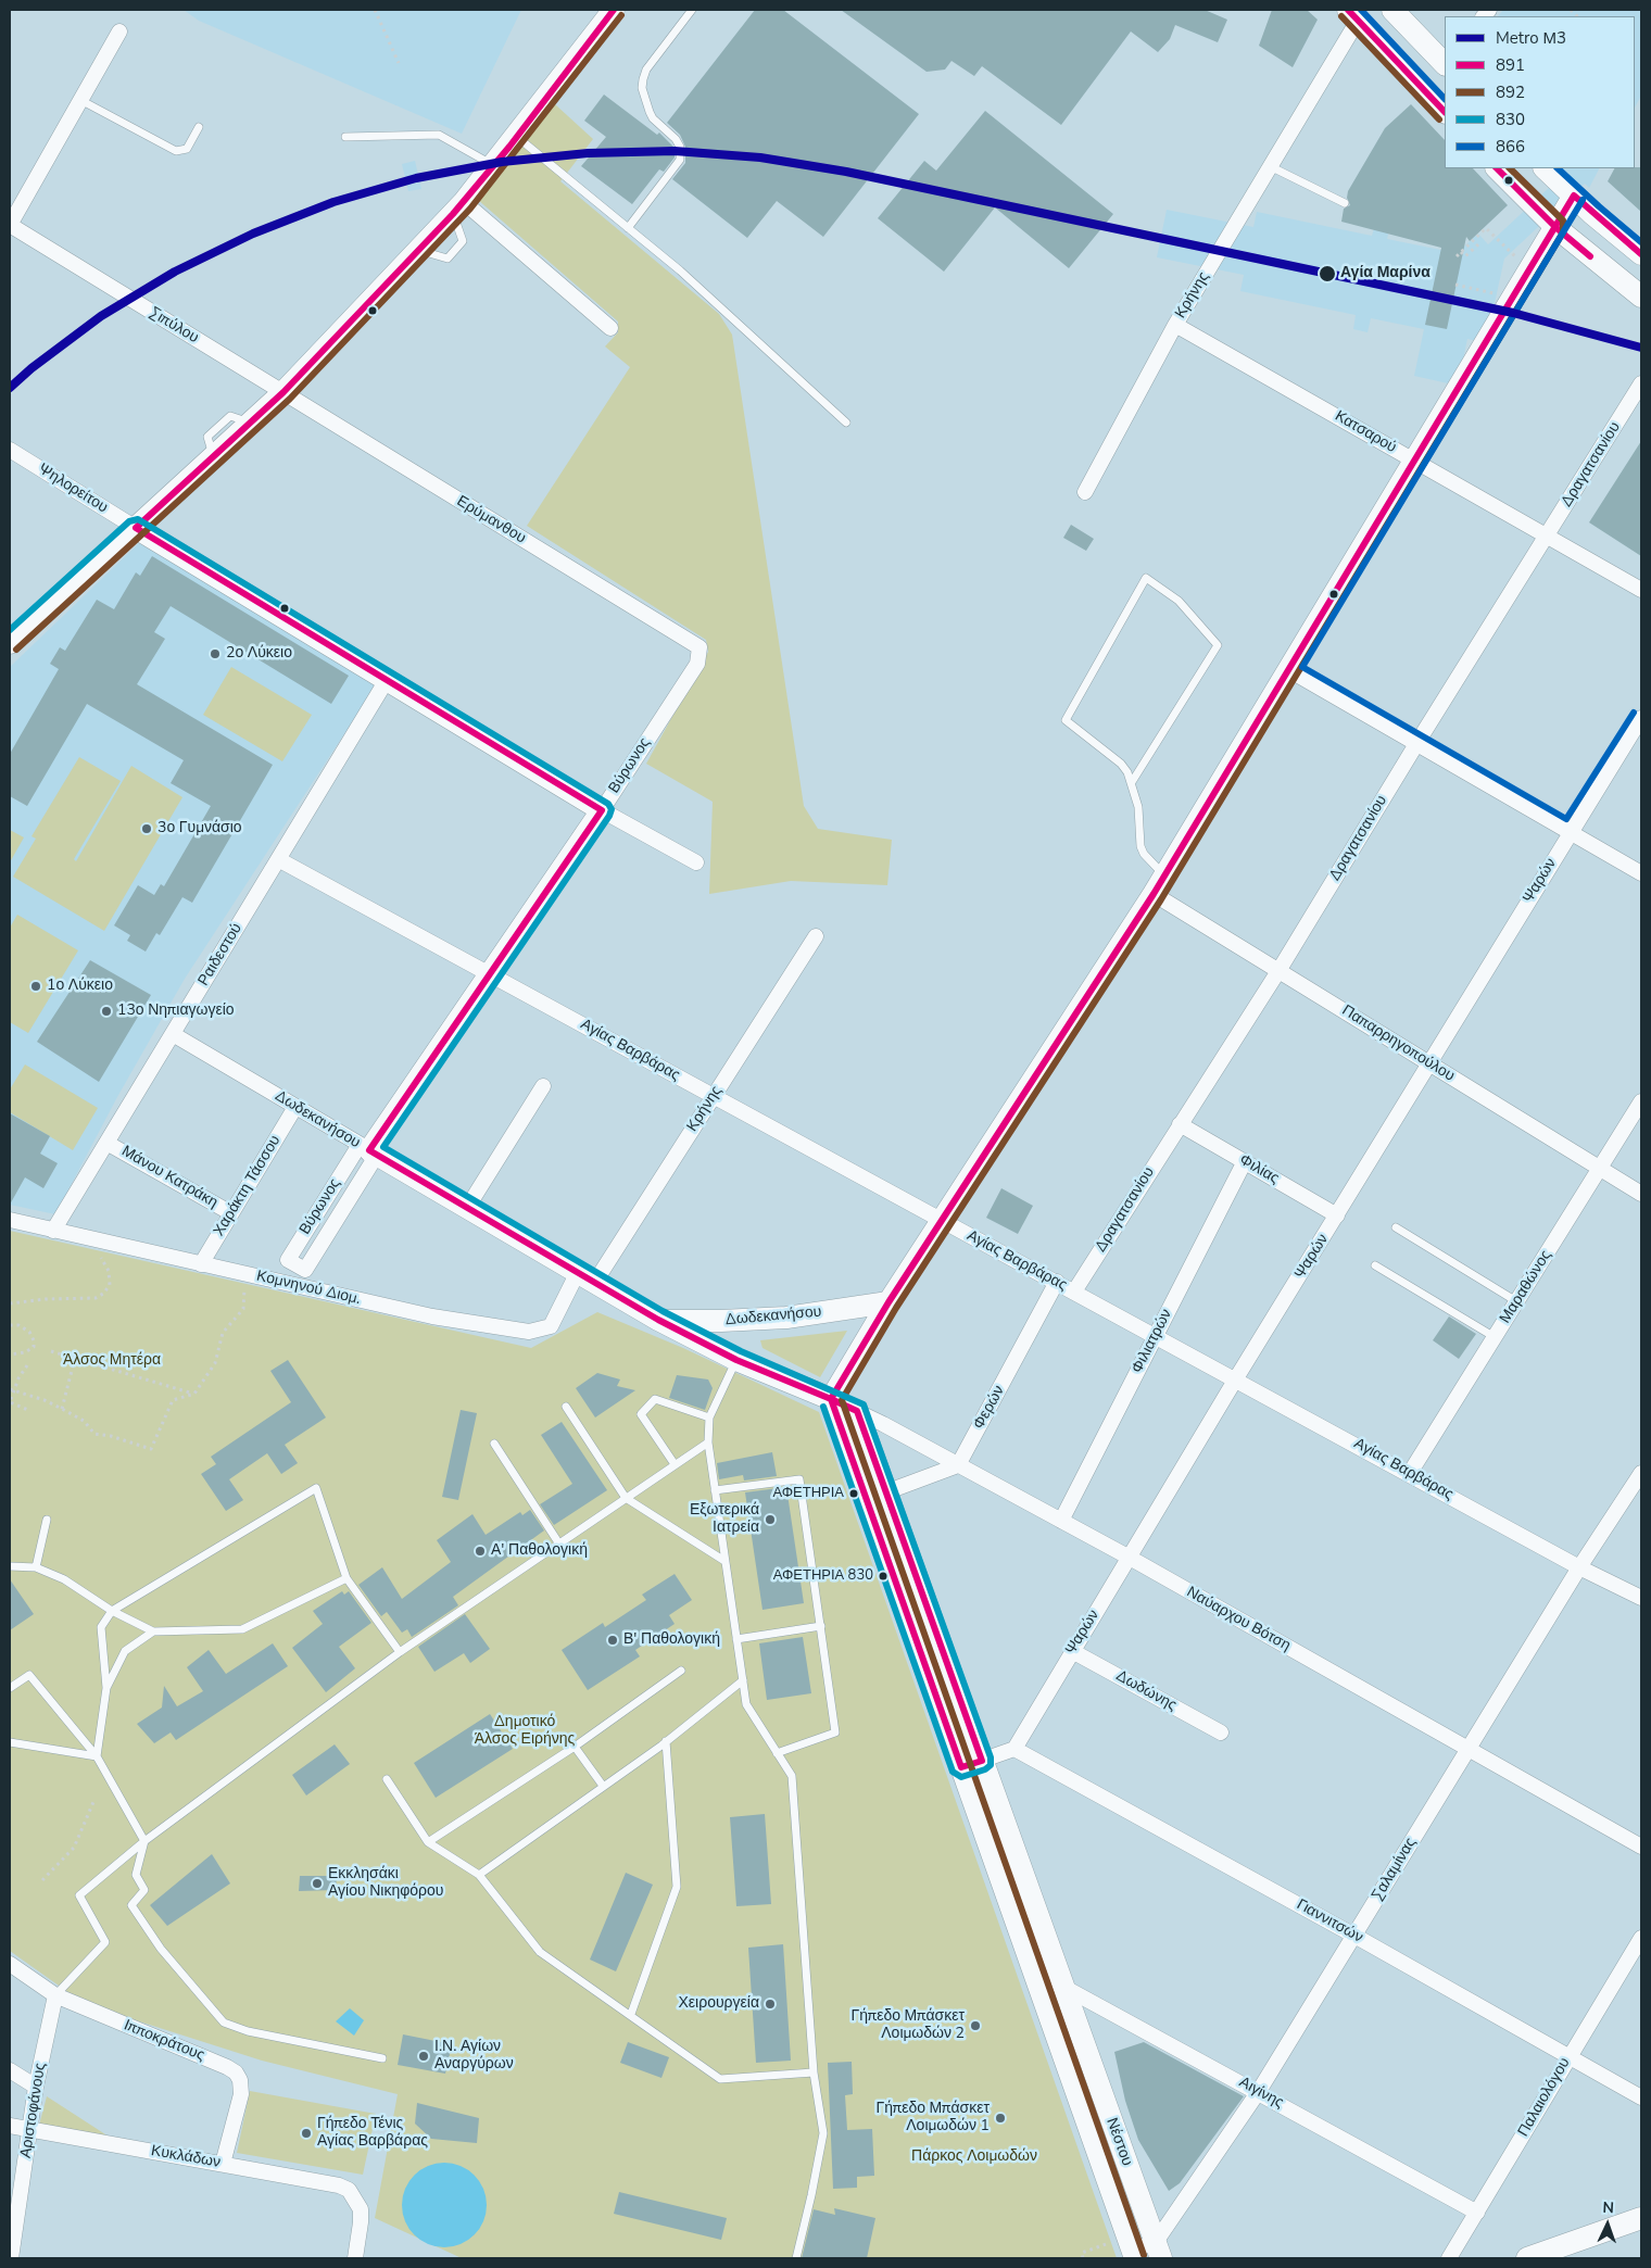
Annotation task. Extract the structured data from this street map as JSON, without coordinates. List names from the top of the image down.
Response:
{
  "streets": {
    "street": [
      "Κρήνης",
      "Σιπύλου",
      "Κατσαρού",
      "Δραγατσανίου",
      "Ψηλορείτου",
      "Ερύμανθου",
      "Βύρωνος",
      "Ψαρών",
      "Ραιδεστού",
      "Παπαρρηγοπούλου",
      "Αγίας Βαρβάρας",
      "Δωδεκανήσου",
      "Φιλίας",
      "Μάνου Κατράκη",
      "Χαράκτη Τάσσου",
      "Μαραθώνος",
      "Κομνηνού Διομ.",
      "Φιλιατρών",
      "Φερών",
      "Ναύαρχου Βότση",
      "Δωδώνης",
      "Σαλαμίνας",
      "Γιαννιτσών",
      "Ιπποκράτους",
      "Αιγίνης",
      "Παλαιολόγου",
      "Αριστοφάνους",
      "Νέστου",
      "Κυκλάδων"
    ]
  },
  "crossings": [
    ["Κρήνης", "Κατσαρού"],
    ["Κρήνης", "Αγίας Βαρβάρας"],
    ["Κρήνης", "Δωδεκανήσου"],
    ["Κρήνης", "Κομνηνού Διομ."],
    ["Σιπύλου", "Ερύμανθου"],
    ["Κατσαρού", "Δραγατσανίου"],
    ["Δραγατσανίου", "Παπαρρηγοπούλου"],
    ["Δραγατσανίου", "Αγίας Βαρβάρας"],
    ["Δραγατσανίου", "Φιλίας"],
    ["Ερύμανθου", "Βύρωνος"],
    ["Βύρωνος", "Αγίας Βαρβάρας"],
    ["Βύρωνος", "Δωδεκανήσου"],
    ["Βύρωνος", "Κομνηνού Διομ."],
    ["Ψαρών", "Παπαρρηγοπούλου"],
    ["Ψαρών", "Αγίας Βαρβάρας"],
    ["Ψαρών", "Φιλίας"],
    ["Ψαρών", "Ναύαρχου Βότση"],
    ["Ψαρών", "Δωδώνης"],
    ["Ψαρών", "Γιαννιτσών"],
    ["Ραιδεστού", "Αγίας Βαρβάρας"],
    ["Ραιδεστού", "Δωδεκανήσου"],
    ["Ραιδεστού", "Μάνου Κατράκη"],
    ["Ραιδεστού", "Κομνηνού Διομ."],
    ["Παπαρρηγοπούλου", "Μαραθώνος"],
    ["Αγίας Βαρβάρας", "Μαραθώνος"],
    ["Αγίας Βαρβάρας", "Φιλιατρών"],
    ["Αγίας Βαρβάρας", "Φερών"],
    ["Αγίας Βαρβάρας", "Σαλαμίνας"],
    ["Δωδεκανήσου", "Χαράκτη Τάσσου"],
    ["Δωδεκανήσου", "Κομνηνού Διομ."],
    ["Δωδεκανήσου", "Ναύαρχου Βότση"],
    ["Δωδεκανήσου", "Νέστου"],
    ["Φιλίας", "Φιλιατρών"],
    ["Μάνου Κατράκη", "Χαράκτη Τάσσου"],
    ["Χαράκτη Τάσσου", "Κομνηνού Διομ."],
    ["Φιλιατρών", "Ναύαρχου Βότση"],
    ["Φερών", "Ναύαρχου Βότση"],
    ["Ναύαρχου Βότση", "Σαλαμίνας"],
    ["Ναύαρχου Βότση", "Νέστου"],
    ["Σαλαμίνας", "Γιαννιτσών"],
    ["Σαλαμίνας", "Αιγίνης"],
    ["Σαλαμίνας", "Νέστου"],
    ["Γιαννιτσών", "Παλαιολόγου"],
    ["Ιπποκράτους", "Αριστοφάνους"],
    ["Ιπποκράτους", "Κυκλάδων"],
    ["Αιγίνης", "Παλαιολόγου"],
    ["Αιγίνης", "Νέστου"],
    ["Αριστοφάνους", "Κυκλάδων"]
  ],
  "parks": ["Άλσος Μητέρα", "Δημοτικό Άλσος Ειρήνης", "Πάρκος Λοιμωδών"],
  "places": [
    "Αγία Μαρίνα",
    "2ο Λύκειο",
    "3ο Γυμνάσιο",
    "1ο Λύκειο",
    "13ο Νηπιαγωγείο",
    "ΑΦΕΤΗΡΙΑ",
    "Εξωτερικά Ιατρεία",
    "Α' Παθολογική",
    "ΑΦΕΤΗΡΙΑ 830",
    "Β' Παθολογική",
    "Εκκλησάκι Αγίου Νικηφόρου",
    "Χειρουργεία",
    "Γήπεδο Μπάσκετ Λοιμωδών 2",
    "Ι.Ν. Αγίων Αναργύρων",
    "Γήπεδο Μπάσκετ Λοιμωδών 1",
    "Γήπεδο Τένις Αγίας Βαρβάρας"
  ],
  "lines": [
    "transit line 891",
    "transit line 866",
    "transit line 892",
    "metro line Μ3",
    "transit line 830"
  ],
  "legend": [
    "Metro Μ3",
    "891",
    "892",
    "830",
    "866"
  ],
  "north": "top"
}
